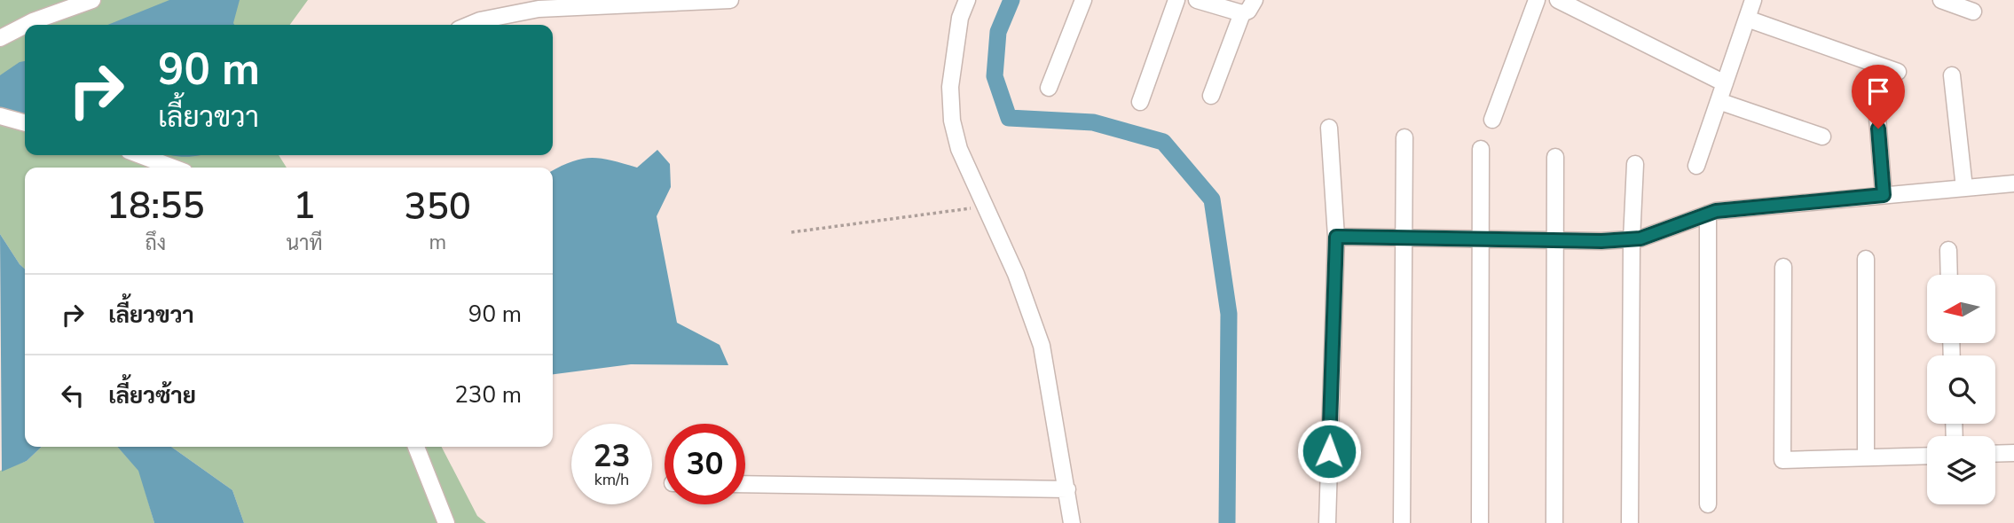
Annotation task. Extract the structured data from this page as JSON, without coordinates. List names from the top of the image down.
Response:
{
  "north": "left",
  "page": {
    "turn": ["90 m", "เลี้ยวขวา"],
    "eta": [
      "18:55",
      "ถึง",
      "1",
      "นาที",
      "350",
      "m"
    ],
    "list": [
      {
        "name": "เลี้ยวขวา",
        "value": "90 m"
      },
      {
        "name": "เลี้ยวซ้าย",
        "value": "230 m"
      }
    ],
    "speed": "23 km/h",
    "limit": "30"
  }
}
